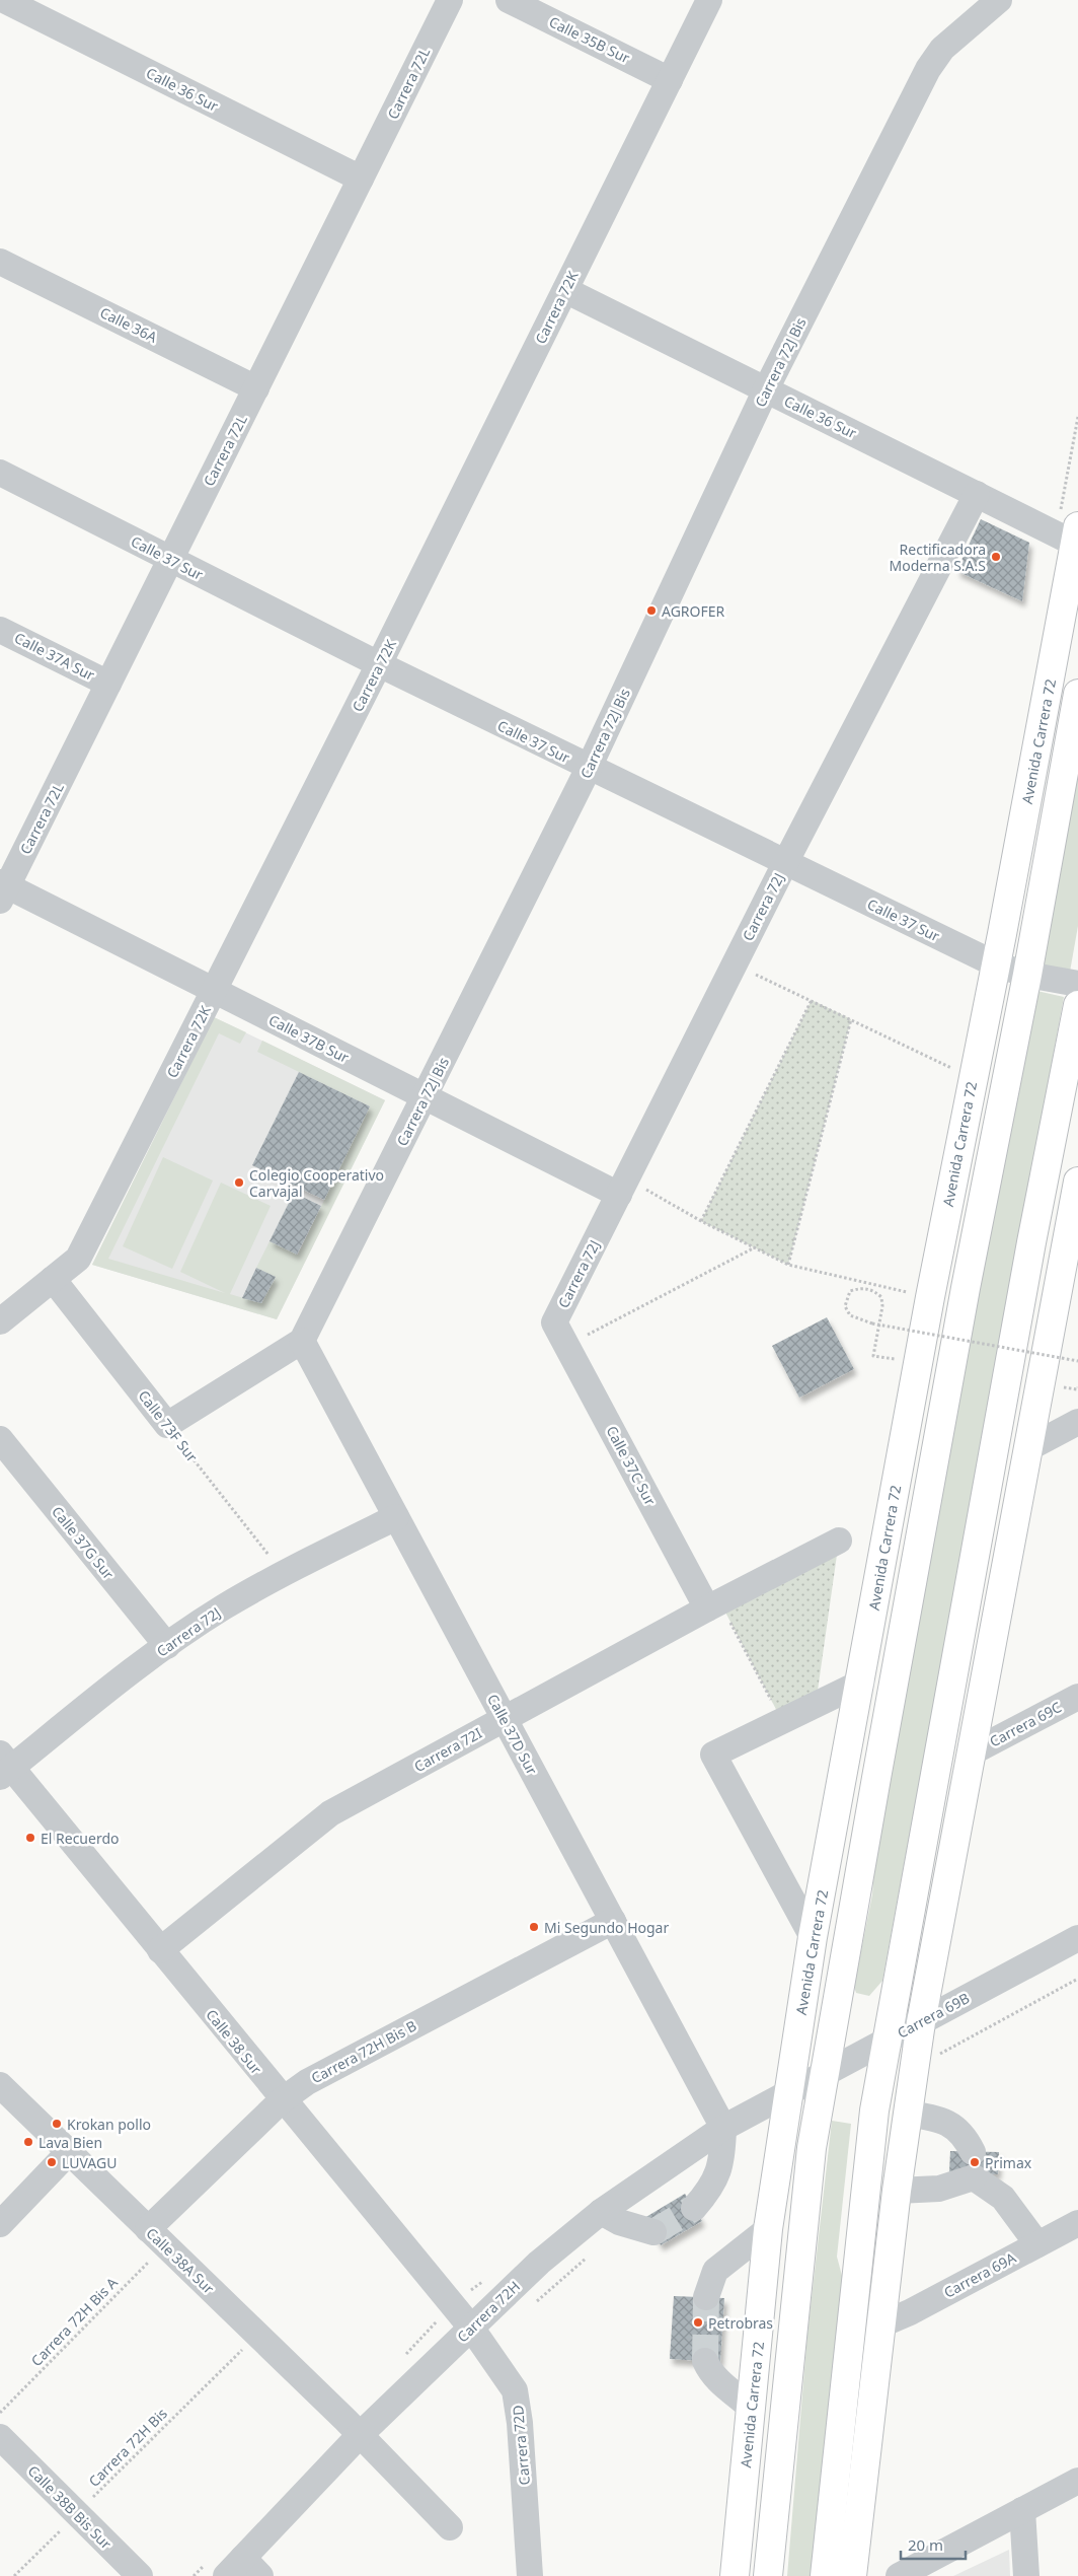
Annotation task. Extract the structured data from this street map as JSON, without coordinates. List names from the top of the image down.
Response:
{
  "streets": {
    "highway": ["Avenida Carrera 72"],
    "street": [
      "Calle 35B Sur",
      "Carrera 72L",
      "Calle 36 Sur",
      "Carrera 72K",
      "Calle 36A",
      "Carrera 72J Bis",
      "Calle 37 Sur",
      "Calle 37A Sur",
      "Carrera 72J",
      "Calle 37B Sur",
      "Calle 73F Sur",
      "Calle 37C Sur",
      "Calle 37G Sur",
      "Carrera 69C",
      "Calle 37D Sur",
      "Carrera 72I",
      "Carrera 69B",
      "Calle 38 Sur",
      "Carrera 72H Bis B",
      "Calle 38A Sur",
      "Carrera 69A",
      "Carrera 72H",
      "Carrera 72D",
      "Calle 38B Bis Sur"
    ],
    "path": ["Carrera 72H Bis A", "Carrera 72H Bis"]
  },
  "crossings": [
    ["Calle 35B Sur", "Carrera 72K"],
    ["Carrera 72L", "Calle 36 Sur"],
    ["Carrera 72L", "Calle 36A"],
    ["Carrera 72L", "Calle 37 Sur"],
    ["Carrera 72L", "Calle 37A Sur"],
    ["Carrera 72L", "Calle 37B Sur"],
    ["Calle 36 Sur", "Carrera 72K"],
    ["Calle 36 Sur", "Carrera 72J Bis"],
    ["Calle 36 Sur", "Avenida Carrera 72"],
    ["Calle 36 Sur", "Carrera 72J"],
    ["Carrera 72K", "Calle 37 Sur"],
    ["Carrera 72K", "Calle 37B Sur"],
    ["Carrera 72K", "Calle 73F Sur"],
    ["Carrera 72J Bis", "Calle 37 Sur"],
    ["Carrera 72J Bis", "Calle 37B Sur"],
    ["Carrera 72J Bis", "Calle 37D Sur"],
    ["Calle 37 Sur", "Avenida Carrera 72"],
    ["Calle 37 Sur", "Carrera 72J"],
    ["Avenida Carrera 72", "Carrera 69B"],
    ["Avenida Carrera 72", "Carrera 72H"],
    ["Carrera 72J", "Calle 37B Sur"],
    ["Carrera 72J", "Calle 73F Sur"],
    ["Carrera 72J", "Calle 37C Sur"],
    ["Carrera 72J", "Calle 37G Sur"],
    ["Carrera 72J", "Calle 37D Sur"],
    ["Carrera 72J", "Calle 38 Sur"],
    ["Calle 37C Sur", "Carrera 72I"],
    ["Calle 37D Sur", "Carrera 72I"],
    ["Calle 37D Sur", "Carrera 72H Bis B"],
    ["Calle 37D Sur", "Carrera 72H"],
    ["Carrera 72I", "Calle 38 Sur"],
    ["Carrera 69B", "Carrera 72H"],
    ["Calle 38 Sur", "Carrera 72H Bis B"],
    ["Calle 38 Sur", "Carrera 72H"],
    ["Calle 38 Sur", "Carrera 72D"],
    ["Carrera 72H Bis B", "Calle 38A Sur"],
    ["Carrera 72H Bis B", "Carrera 72H Bis A"],
    ["Calle 38A Sur", "Carrera 72H"],
    ["Calle 38A Sur", "Carrera 72H Bis A"],
    ["Calle 38A Sur", "Carrera 72H Bis"],
    ["Carrera 72H", "Carrera 72D"],
    ["Carrera 72H Bis", "Calle 38B Bis Sur"]
  ],
  "places": [
    "Rectificadora Moderna S.A.S",
    "AGROFER",
    "Colegio Cooperativo Carvajal",
    "El Recuerdo",
    "Mi Segundo Hogar",
    "Krokan pollo",
    "Lava Bien",
    "LUVAGU",
    "Primax",
    "Petrobras"
  ],
  "scale_bar": "20 m"
}
